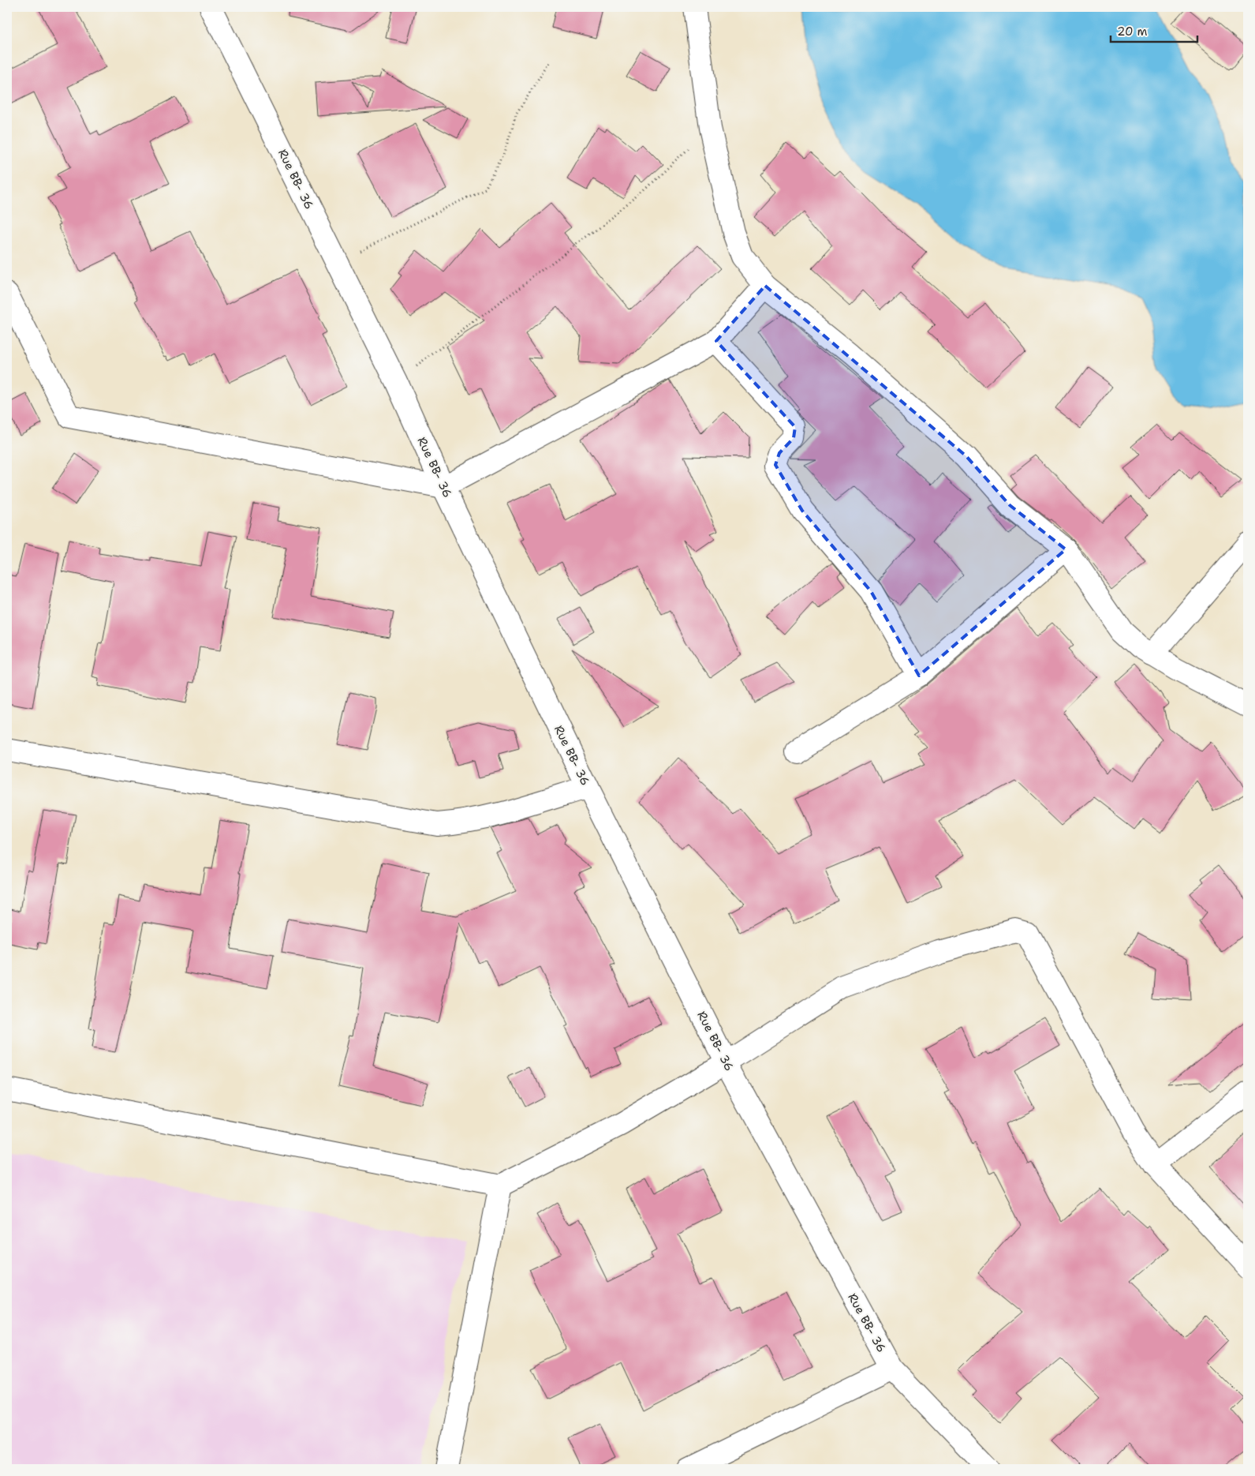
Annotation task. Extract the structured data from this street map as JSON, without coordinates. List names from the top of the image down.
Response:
{
  "streets": {
    "street": ["Rue BB- 36"]
  },
  "scale_bar": "20 m"
}
